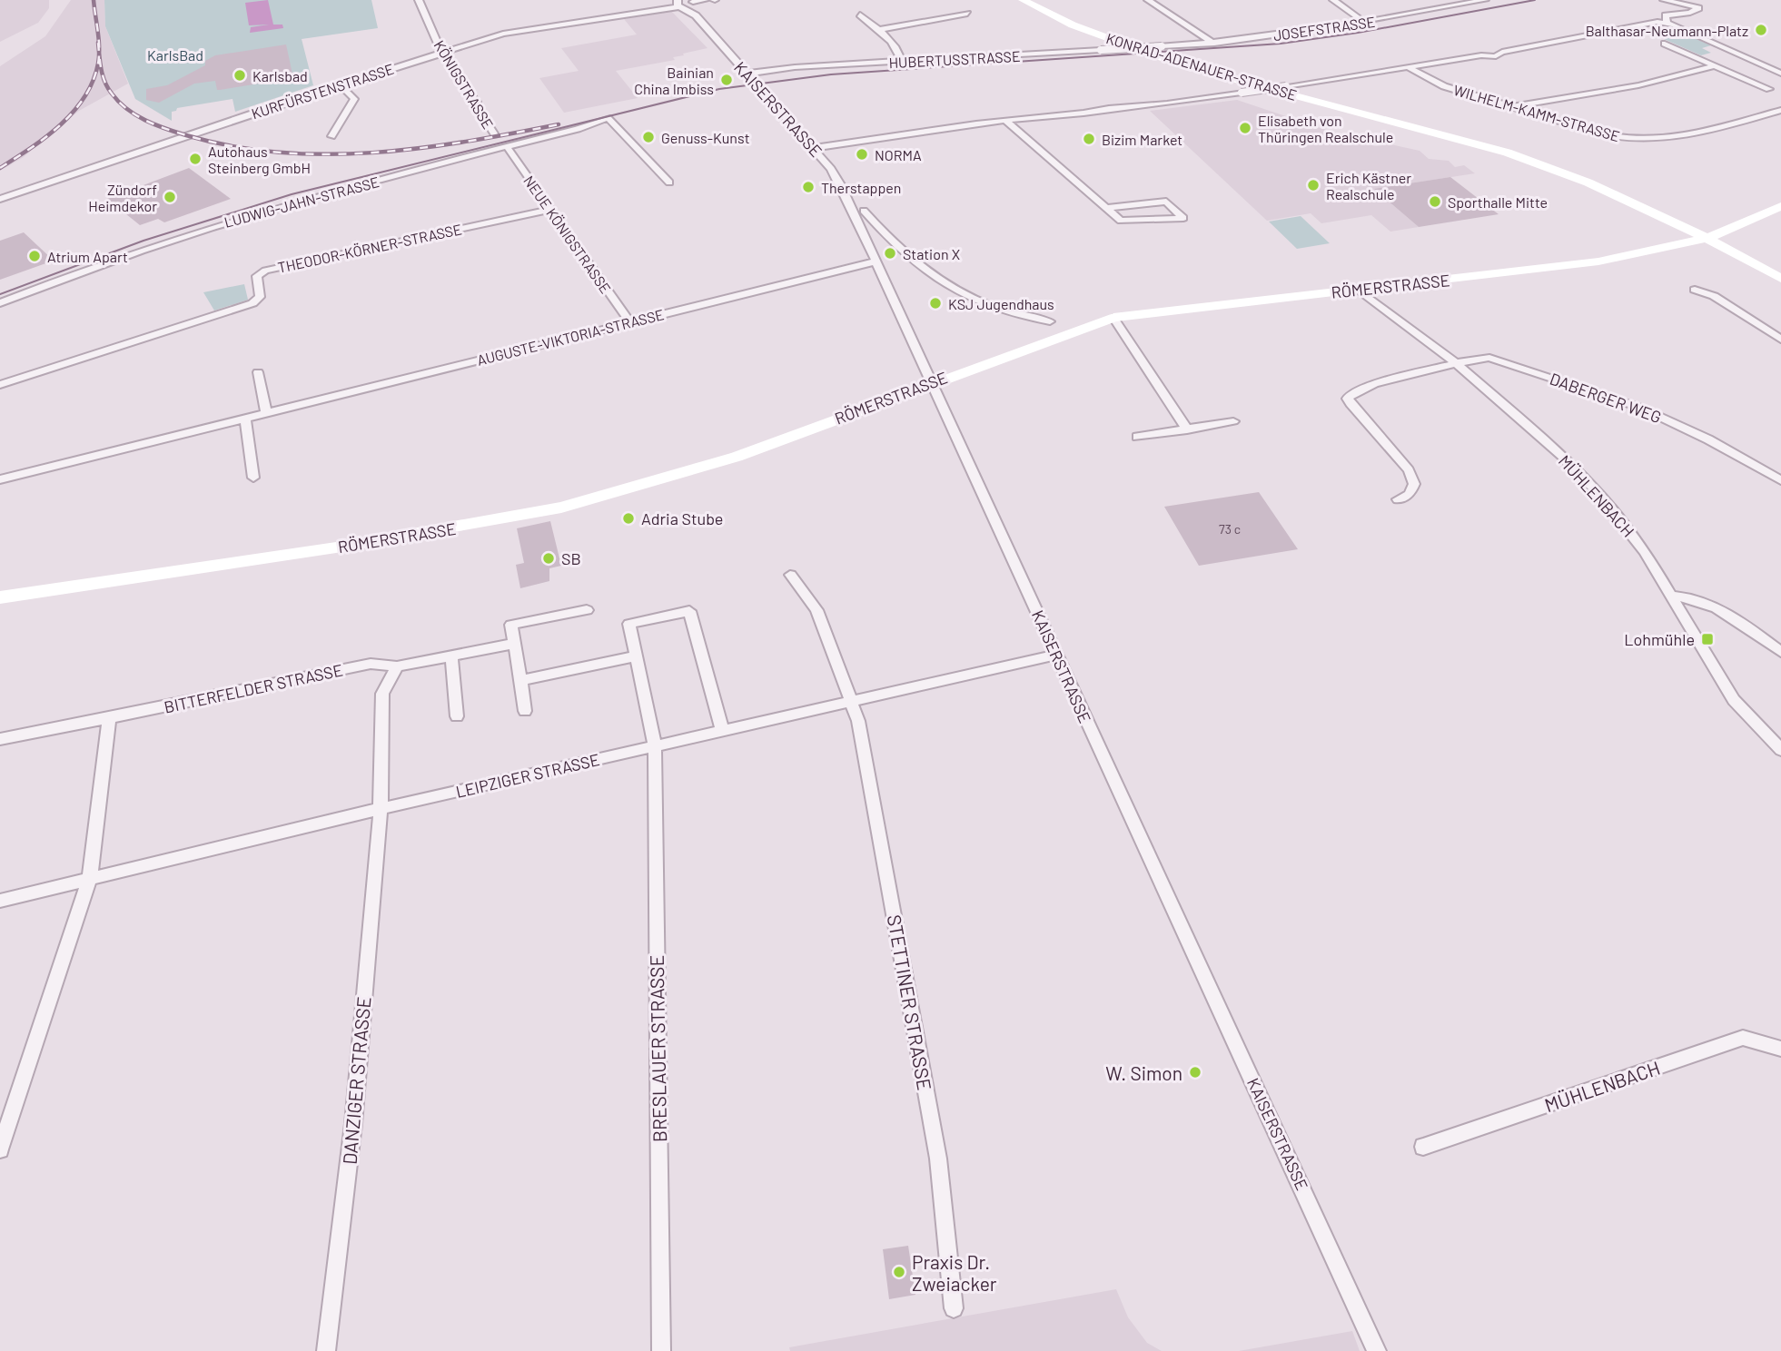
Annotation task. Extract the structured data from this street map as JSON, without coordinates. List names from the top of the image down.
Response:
{
  "streets": {
    "main road": ["KONRAD-ADENAUER-STRASSE", "RÖMERSTRASSE"],
    "street": [
      "JOSEFSTRASSE",
      "HUBERTUSSTRASSE",
      "KÖNIGSTRASSE",
      "KURFÜRSTENSTRASSE",
      "KAISERSTRASSE",
      "WILHELM-KAMM-STRASSE",
      "LUDWIG-JAHN-STRASSE",
      "NEUE KÖNIGSTRASSE",
      "THEODOR-KÖRNER-STRASSE",
      "AUGUSTE-VIKTORIA-STRASSE",
      "DABERGER WEG",
      "MÜHLENBACH",
      "BITTERFELDER STRASSE",
      "LEIPZIGER STRASSE",
      "STETTINER STRASSE",
      "BRESLAUER STRASSE",
      "DANZIGER STRASSE"
    ]
  },
  "crossings": [
    ["JOSEFSTRASSE", "HUBERTUSSTRASSE"],
    ["HUBERTUSSTRASSE", "KAISERSTRASSE"],
    ["KONRAD-ADENAUER-STRASSE", "RÖMERSTRASSE"],
    ["KÖNIGSTRASSE", "KURFÜRSTENSTRASSE"],
    ["KURFÜRSTENSTRASSE", "KAISERSTRASSE"],
    ["KAISERSTRASSE", "RÖMERSTRASSE"],
    ["KAISERSTRASSE", "AUGUSTE-VIKTORIA-STRASSE"],
    ["KAISERSTRASSE", "LEIPZIGER STRASSE"],
    ["LUDWIG-JAHN-STRASSE", "NEUE KÖNIGSTRASSE"],
    ["NEUE KÖNIGSTRASSE", "THEODOR-KÖRNER-STRASSE"],
    ["NEUE KÖNIGSTRASSE", "AUGUSTE-VIKTORIA-STRASSE"],
    ["RÖMERSTRASSE", "MÜHLENBACH"],
    ["DABERGER WEG", "MÜHLENBACH"],
    ["LEIPZIGER STRASSE", "STETTINER STRASSE"],
    ["LEIPZIGER STRASSE", "BRESLAUER STRASSE"],
    ["LEIPZIGER STRASSE", "DANZIGER STRASSE"]
  ],
  "parks": ["KarlsBad"],
  "places": {
    "other": [
      "Balthasar-Neumann-Platz",
      "Karlsbad",
      "Bainian China Imbiss",
      "Elisabeth von Thüringen Realschule",
      "Genuss-Kunst",
      "Bizim Market",
      "NORMA",
      "Autohaus Steinberg GmbH",
      "Erich Kästner Realschule",
      "Therstappen",
      "Zündorf Heimdekor",
      "Sporthalle Mitte",
      "Station X",
      "Atrium Apart",
      "KSJ Jugendhaus",
      "Adria Stube",
      "SB",
      "W. Simon",
      "Praxis Dr. Zweiacker"
    ],
    "transit": ["Lohmühle"]
  },
  "house_numbers": ["73 c"]
}
